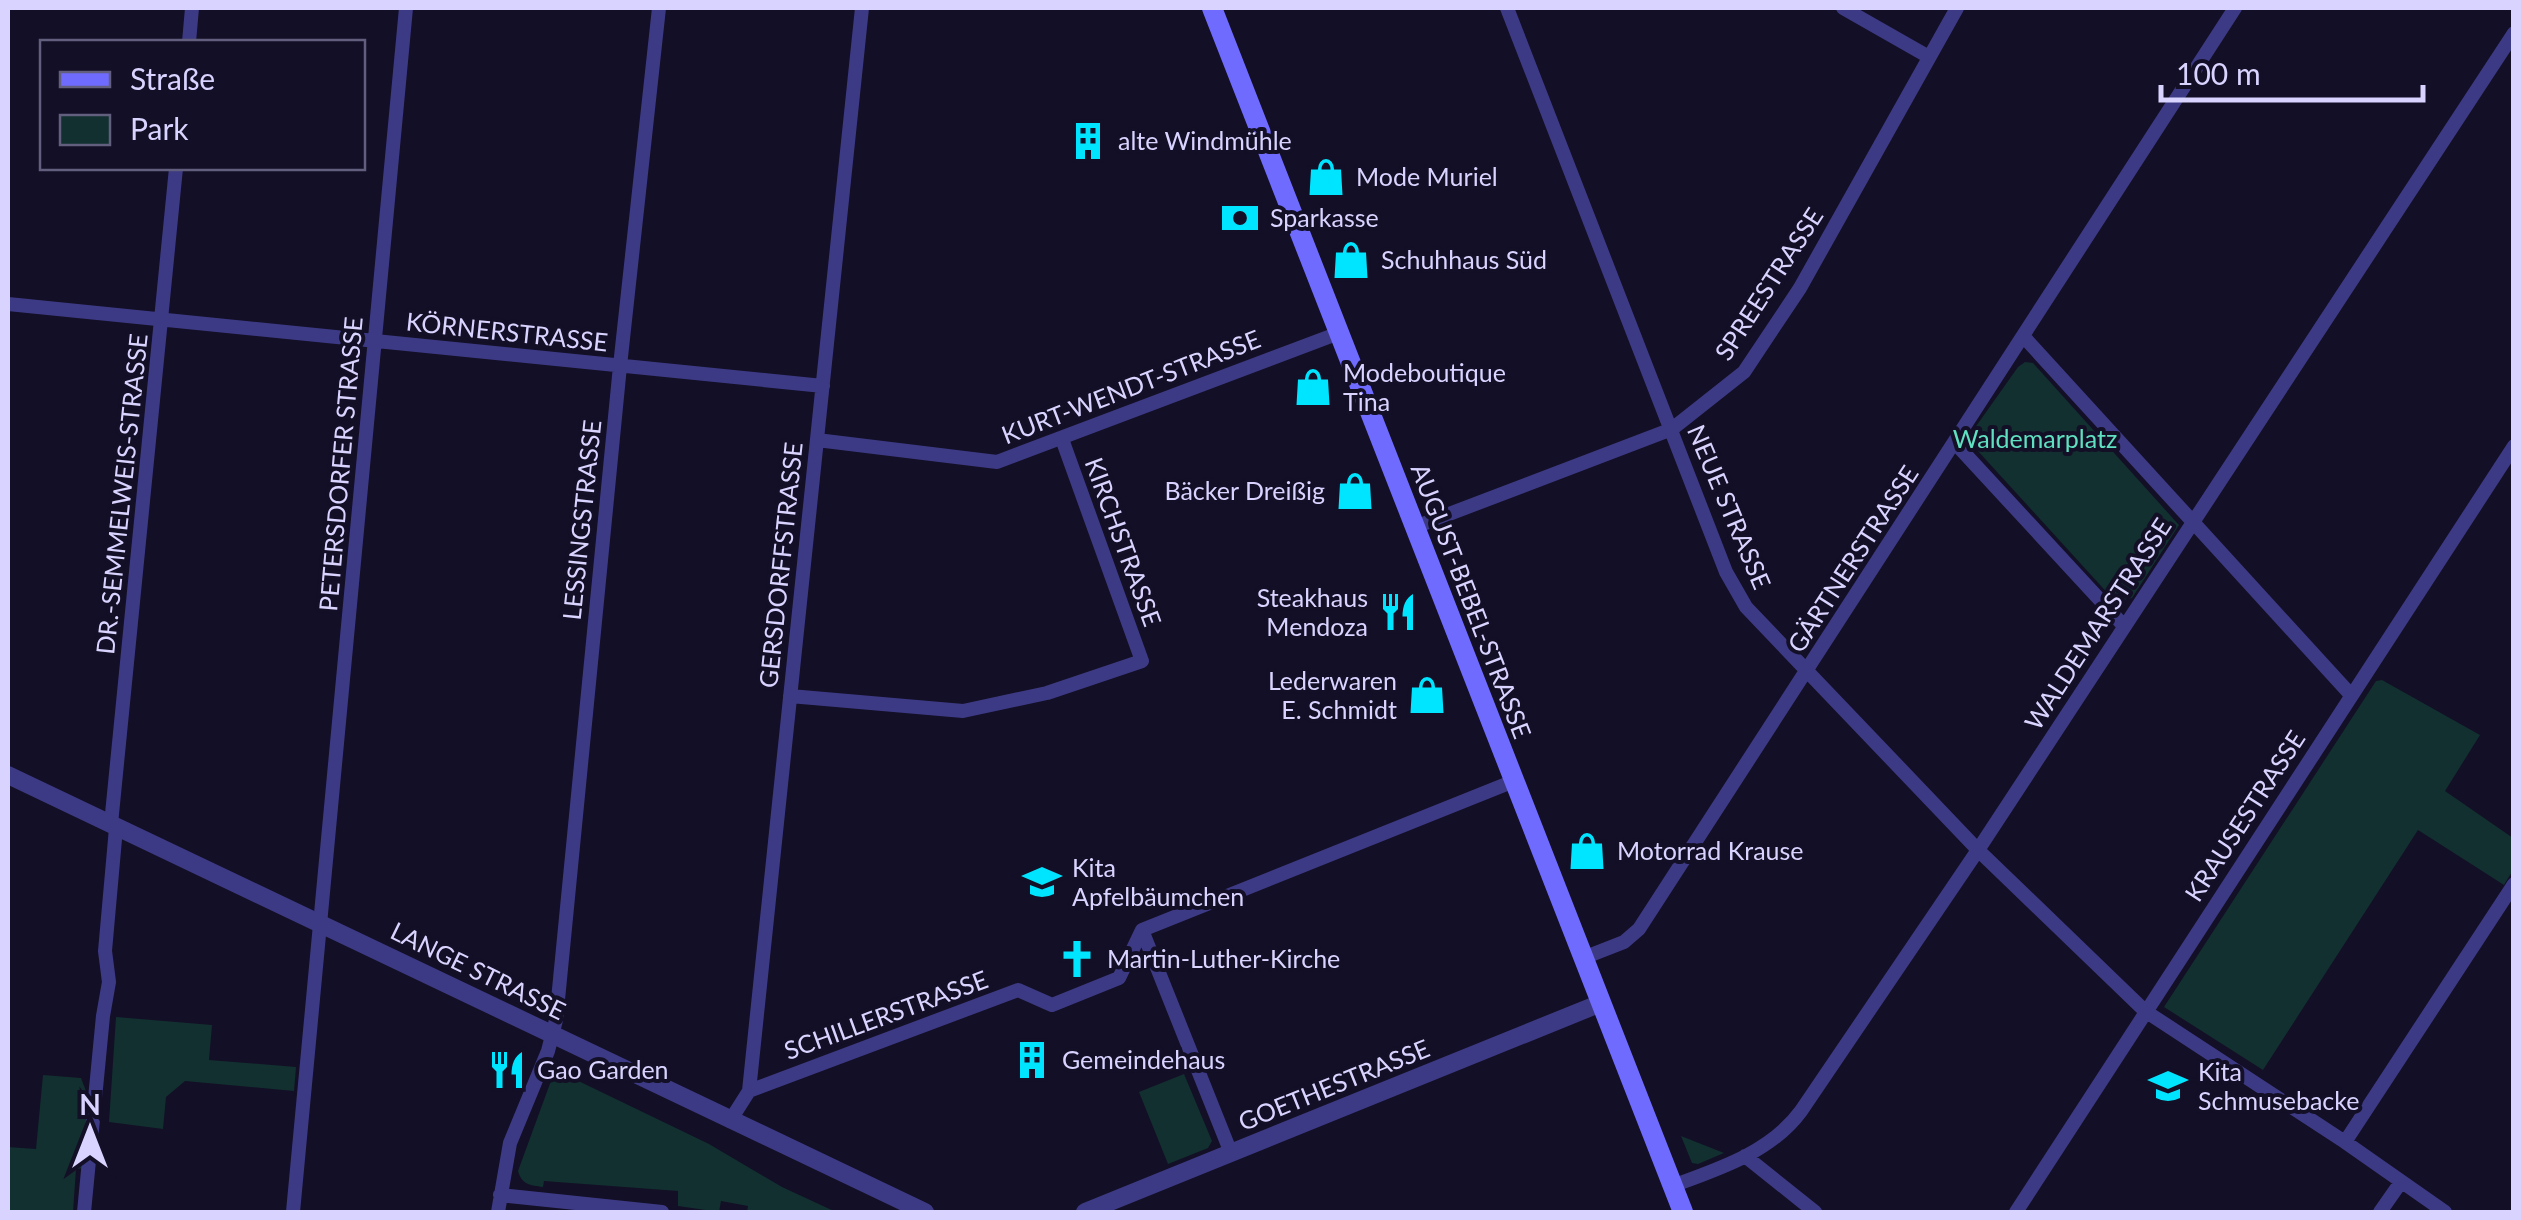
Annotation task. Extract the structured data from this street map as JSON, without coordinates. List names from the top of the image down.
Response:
{
  "streets": {
    "main road": ["AUGUST-BEBEL-STRASSE"],
    "street": [
      "SPREESTRASSE",
      "KÖRNERSTRASSE",
      "KURT-WENDT-STRASSE",
      "PETERSDORFER STRASSE",
      "DR.-SEMMELWEIS-STRASSE",
      "NEUE STRASSE",
      "LESSINGSTRASSE",
      "KIRCHSTRASSE",
      "GÄRTNERSTRASSE",
      "GERSDORFFSTRASSE",
      "WALDEMARSTRASSE",
      "KRAUSESTRASSE",
      "LANGE STRASSE",
      "SCHILLERSTRASSE",
      "GOETHESTRASSE"
    ]
  },
  "crossings": [
    ["SPREESTRASSE", "NEUE STRASSE"],
    ["SPREESTRASSE", "AUGUST-BEBEL-STRASSE"],
    ["KÖRNERSTRASSE", "PETERSDORFER STRASSE"],
    ["KÖRNERSTRASSE", "DR.-SEMMELWEIS-STRASSE"],
    ["KÖRNERSTRASSE", "LESSINGSTRASSE"],
    ["KÖRNERSTRASSE", "GERSDORFFSTRASSE"],
    ["KURT-WENDT-STRASSE", "KIRCHSTRASSE"],
    ["KURT-WENDT-STRASSE", "GERSDORFFSTRASSE"],
    ["KURT-WENDT-STRASSE", "AUGUST-BEBEL-STRASSE"],
    ["PETERSDORFER STRASSE", "LANGE STRASSE"],
    ["DR.-SEMMELWEIS-STRASSE", "LANGE STRASSE"],
    ["NEUE STRASSE", "GÄRTNERSTRASSE"],
    ["NEUE STRASSE", "WALDEMARSTRASSE"],
    ["NEUE STRASSE", "KRAUSESTRASSE"],
    ["LESSINGSTRASSE", "LANGE STRASSE"],
    ["KIRCHSTRASSE", "GERSDORFFSTRASSE"],
    ["GÄRTNERSTRASSE", "AUGUST-BEBEL-STRASSE"],
    ["GERSDORFFSTRASSE", "LANGE STRASSE"],
    ["GERSDORFFSTRASSE", "SCHILLERSTRASSE"],
    ["AUGUST-BEBEL-STRASSE", "WALDEMARSTRASSE"],
    ["AUGUST-BEBEL-STRASSE", "GOETHESTRASSE"]
  ],
  "parks": ["Waldemarplatz"],
  "places": {
    "building": ["alte Windmühle", "Gemeindehaus"],
    "shop": [
      "Mode Muriel",
      "Schuhhaus Süd",
      "Modeboutique Tina",
      "Bäcker Dreißig",
      "Lederwaren E. Schmidt",
      "Motorrad Krause"
    ],
    "bank": ["Sparkasse"],
    "restaurant": ["Steakhaus Mendoza", "Gao Garden"],
    "school or university": ["Kita Apfelbäumchen", "Kita Schmusebacke"],
    "church": ["Martin-Luther-Kirche"]
  },
  "legend": ["Straße", "Park"],
  "scale_bar": "100 m",
  "north": "top"
}
